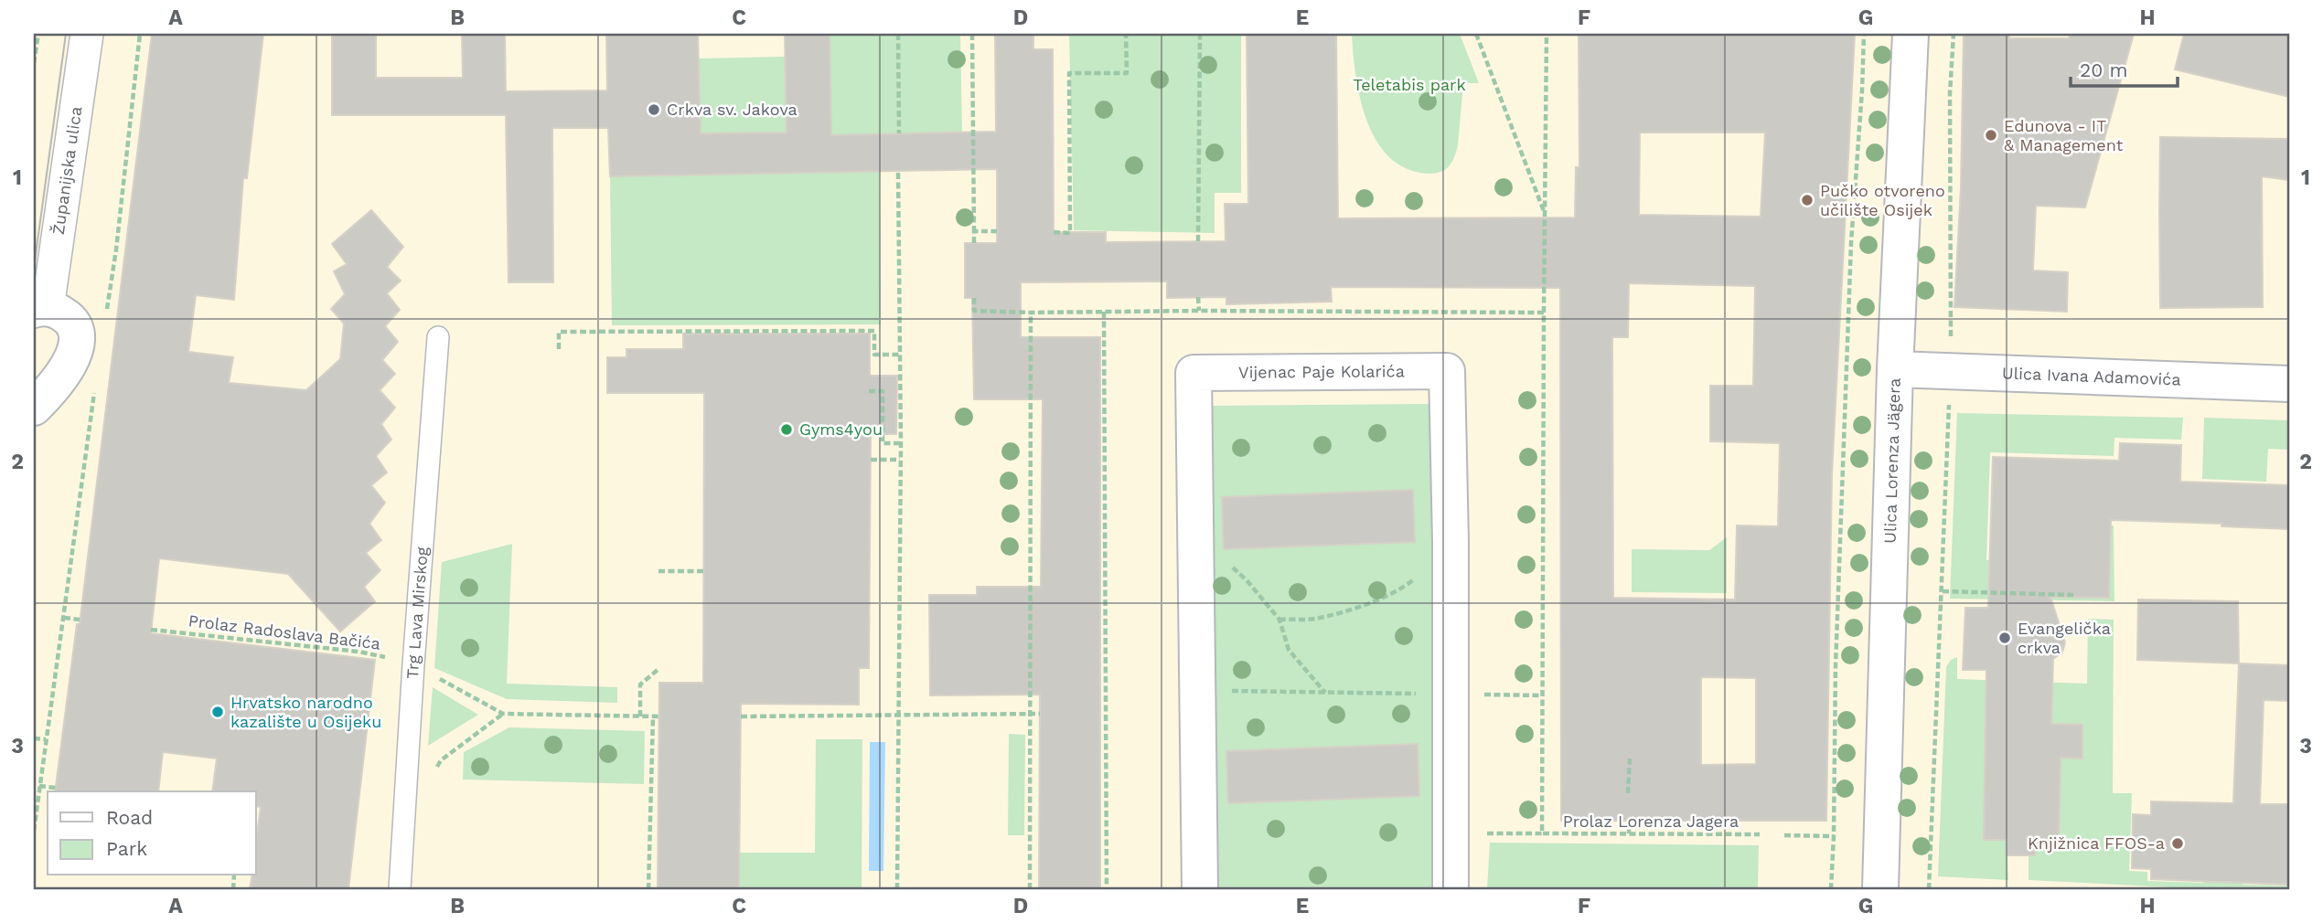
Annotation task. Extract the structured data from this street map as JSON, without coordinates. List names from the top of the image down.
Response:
{
  "streets": {
    "street": [
      "Županijska ulica",
      "Vijenac Paje Kolarića",
      "Ulica Ivana Adamovića",
      "Ulica Lorenza Jägera"
    ],
    "lane": ["Trg Lava Mirskog"],
    "path": ["Prolaz Radoslava Bačića", "Prolaz Lorenza Jagera"]
  },
  "crossings": [
    ["Ulica Ivana Adamovića", "Ulica Lorenza Jägera"],
    ["Trg Lava Mirskog", "Prolaz Radoslava Bačića"]
  ],
  "parks": ["Teletabis park"],
  "places": [
    "Crkva sv. Jakova",
    "Edunova - IT & Management",
    "Pučko otvoreno učilište Osijek",
    "Gyms4you",
    "Evangelička crkva",
    "Hrvatsko narodno kazalište u Osijeku",
    "Knjižnica FFOS-a"
  ],
  "legend": ["Road", "Park"],
  "scale_bar": "20 m",
  "grid": {
    "columns": [
      "A",
      "B",
      "C",
      "D",
      "E",
      "F",
      "G",
      "H"
    ],
    "rows": ["1", "2", "3"]
  }
}
